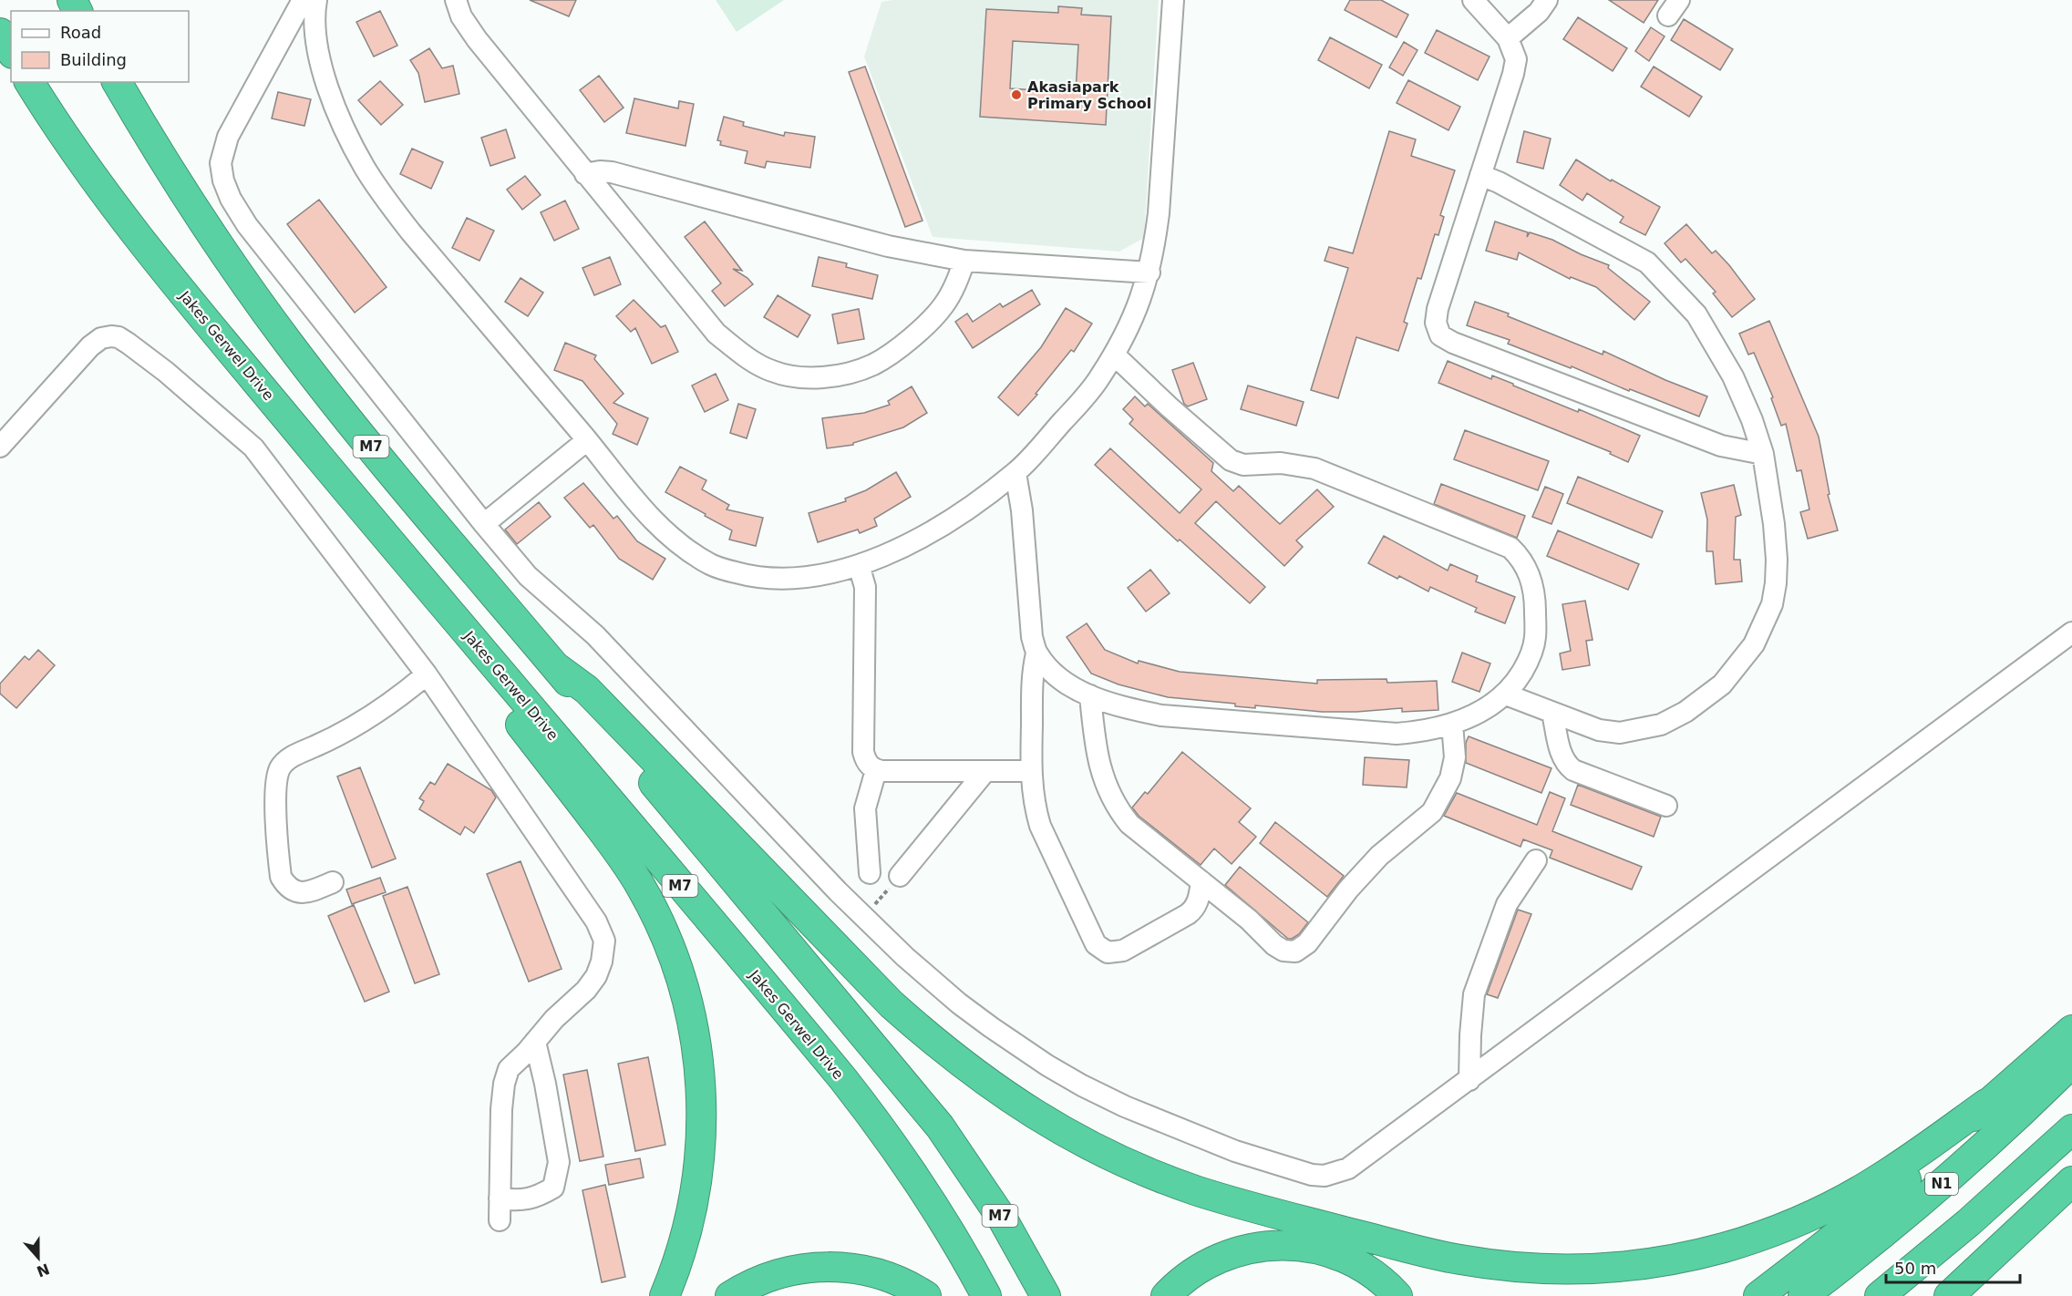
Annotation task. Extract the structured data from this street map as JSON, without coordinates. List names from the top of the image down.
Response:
{
  "streets": {
    "highway": ["Jakes Gerwel Drive", "M7", "N1"]
  },
  "places": ["Akasiapark Primary School"],
  "legend": ["Road", "Building"],
  "scale_bar": "50 m",
  "north": "bottom"
}
